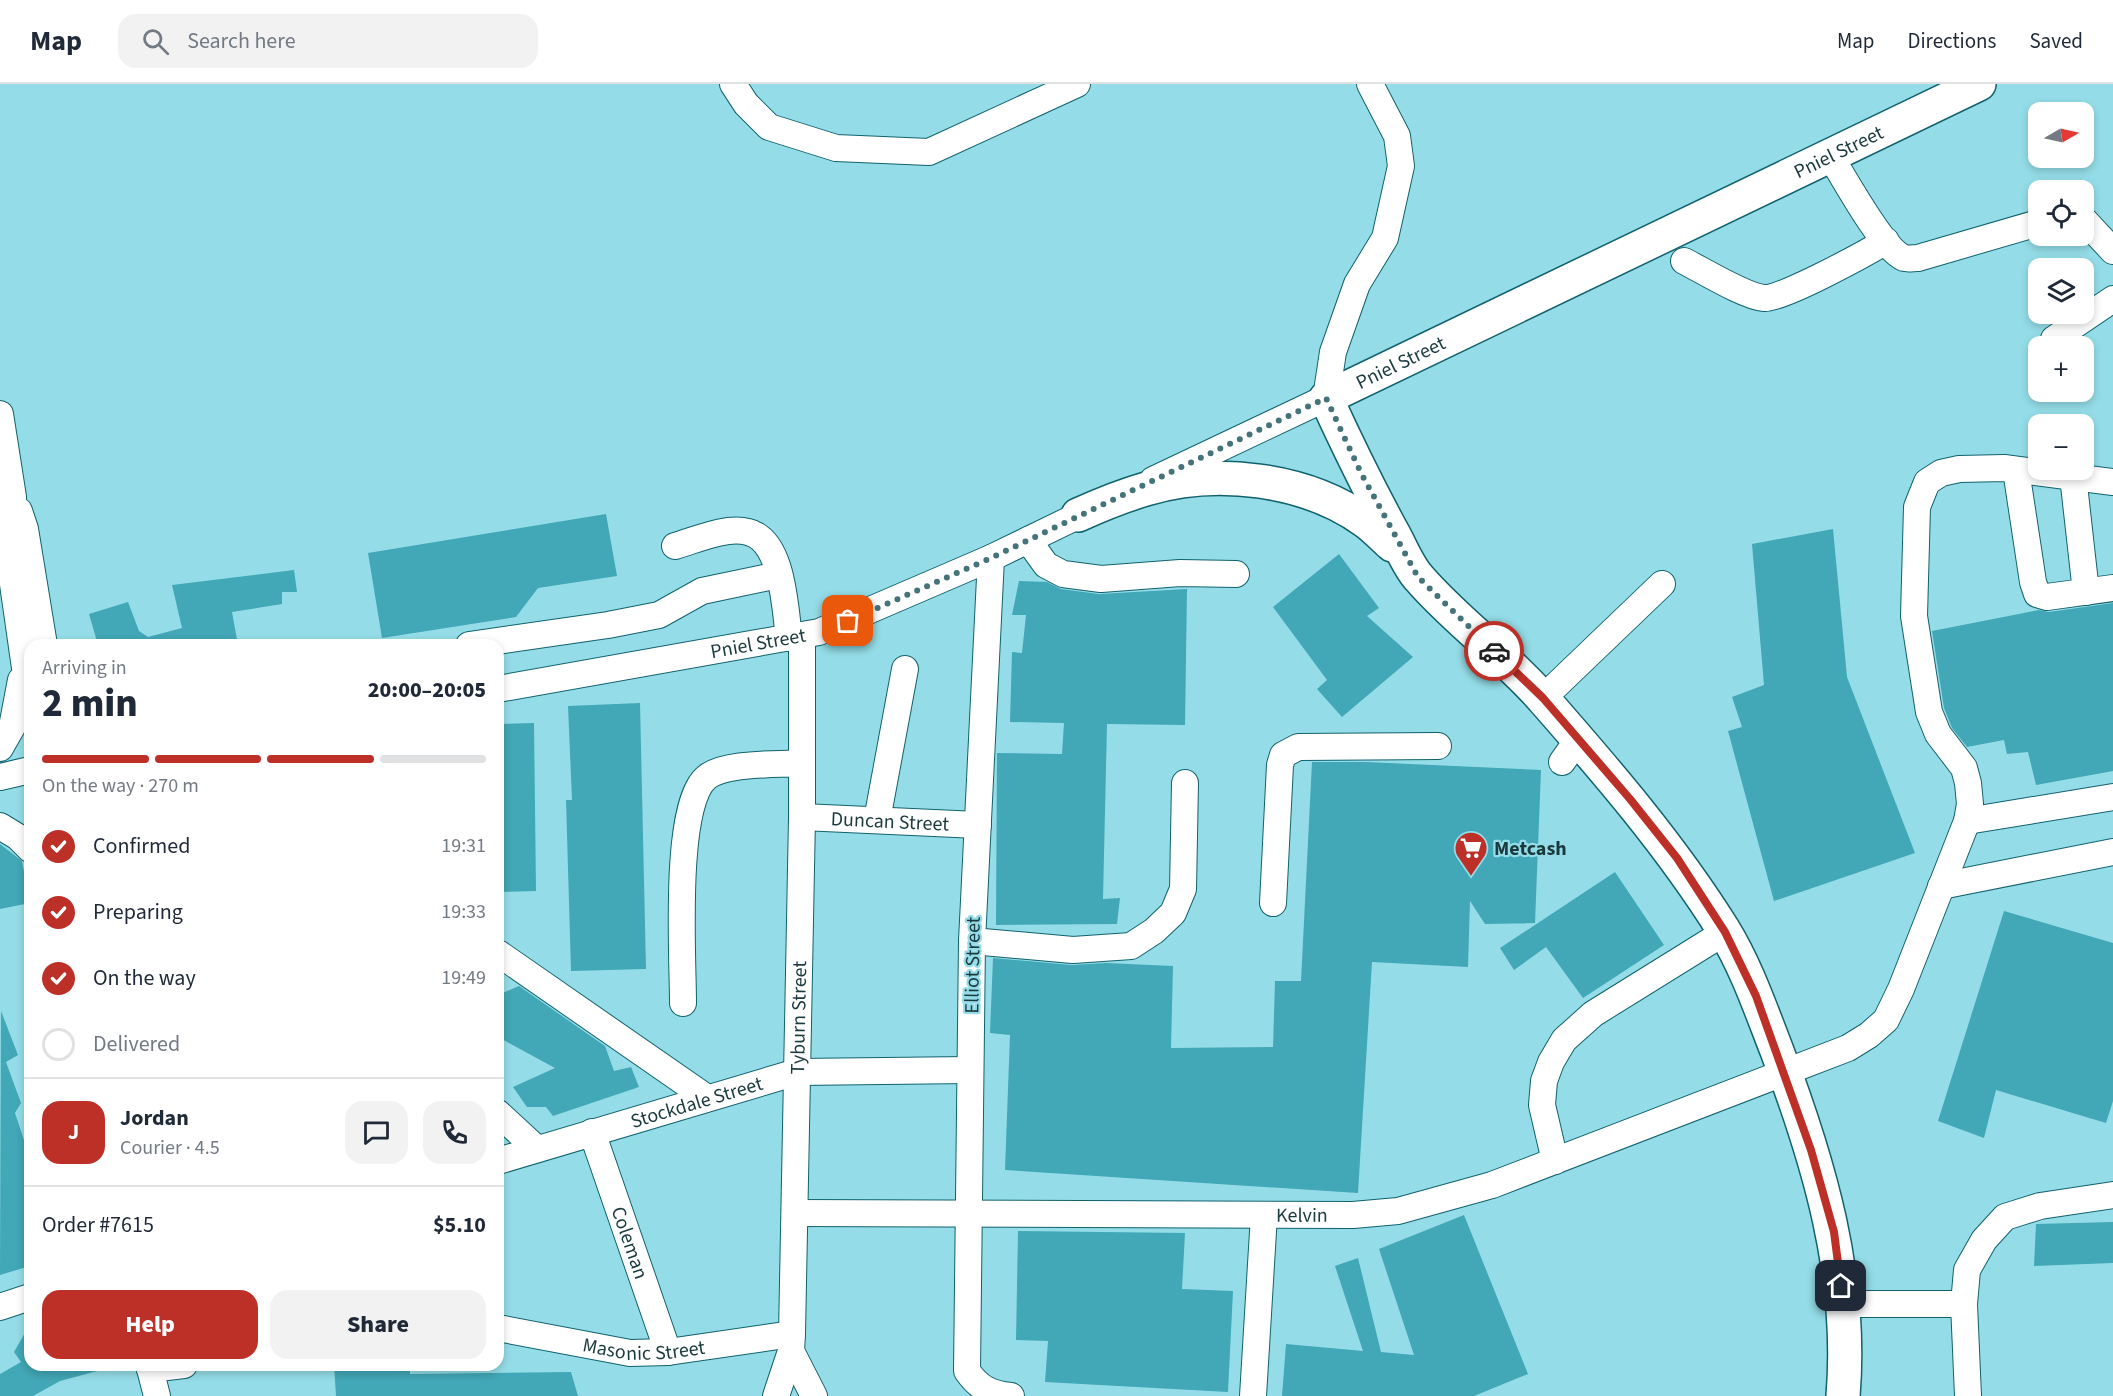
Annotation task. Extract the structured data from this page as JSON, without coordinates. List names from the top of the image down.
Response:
{
  "streets": {
    "main road": ["Pniel Street"],
    "street": [
      "Duncan Street",
      "Elliot Street",
      "Tyburn Street",
      "Stockdale Street",
      "Kelvin",
      "Coleman",
      "Masonic Street"
    ]
  },
  "crossings": [
    ["Pniel Street", "Elliot Street"],
    ["Pniel Street", "Tyburn Street"],
    ["Duncan Street", "Elliot Street"],
    ["Duncan Street", "Tyburn Street"],
    ["Elliot Street", "Stockdale Street"],
    ["Elliot Street", "Kelvin"],
    ["Tyburn Street", "Stockdale Street"],
    ["Tyburn Street", "Kelvin"],
    ["Tyburn Street", "Masonic Street"],
    ["Stockdale Street", "Coleman"],
    ["Coleman", "Masonic Street"]
  ],
  "places": {
    "supermarket": ["Metcash"]
  },
  "north": "right",
  "page": {
    "header": "Map",
    "search": "Search here",
    "nav": ["Map", "Directions", "Saved"],
    "map_buttons": ["+", "−"],
    "heading": ["2 min", "Arriving in", "20:00–20:05"],
    "panel": [
      "Jordan",
      "Courier · 4.5",
      "Order #7615",
      "$5.10"
    ],
    "bar": "On the way · 270 m",
    "list": [
      ["Confirmed", "19:31"],
      ["Preparing", "19:33"],
      ["On the way", "19:49"],
      "Delivered"
    ],
    "round": "J",
    "buttons": ["Help", "Share"]
  }
}
